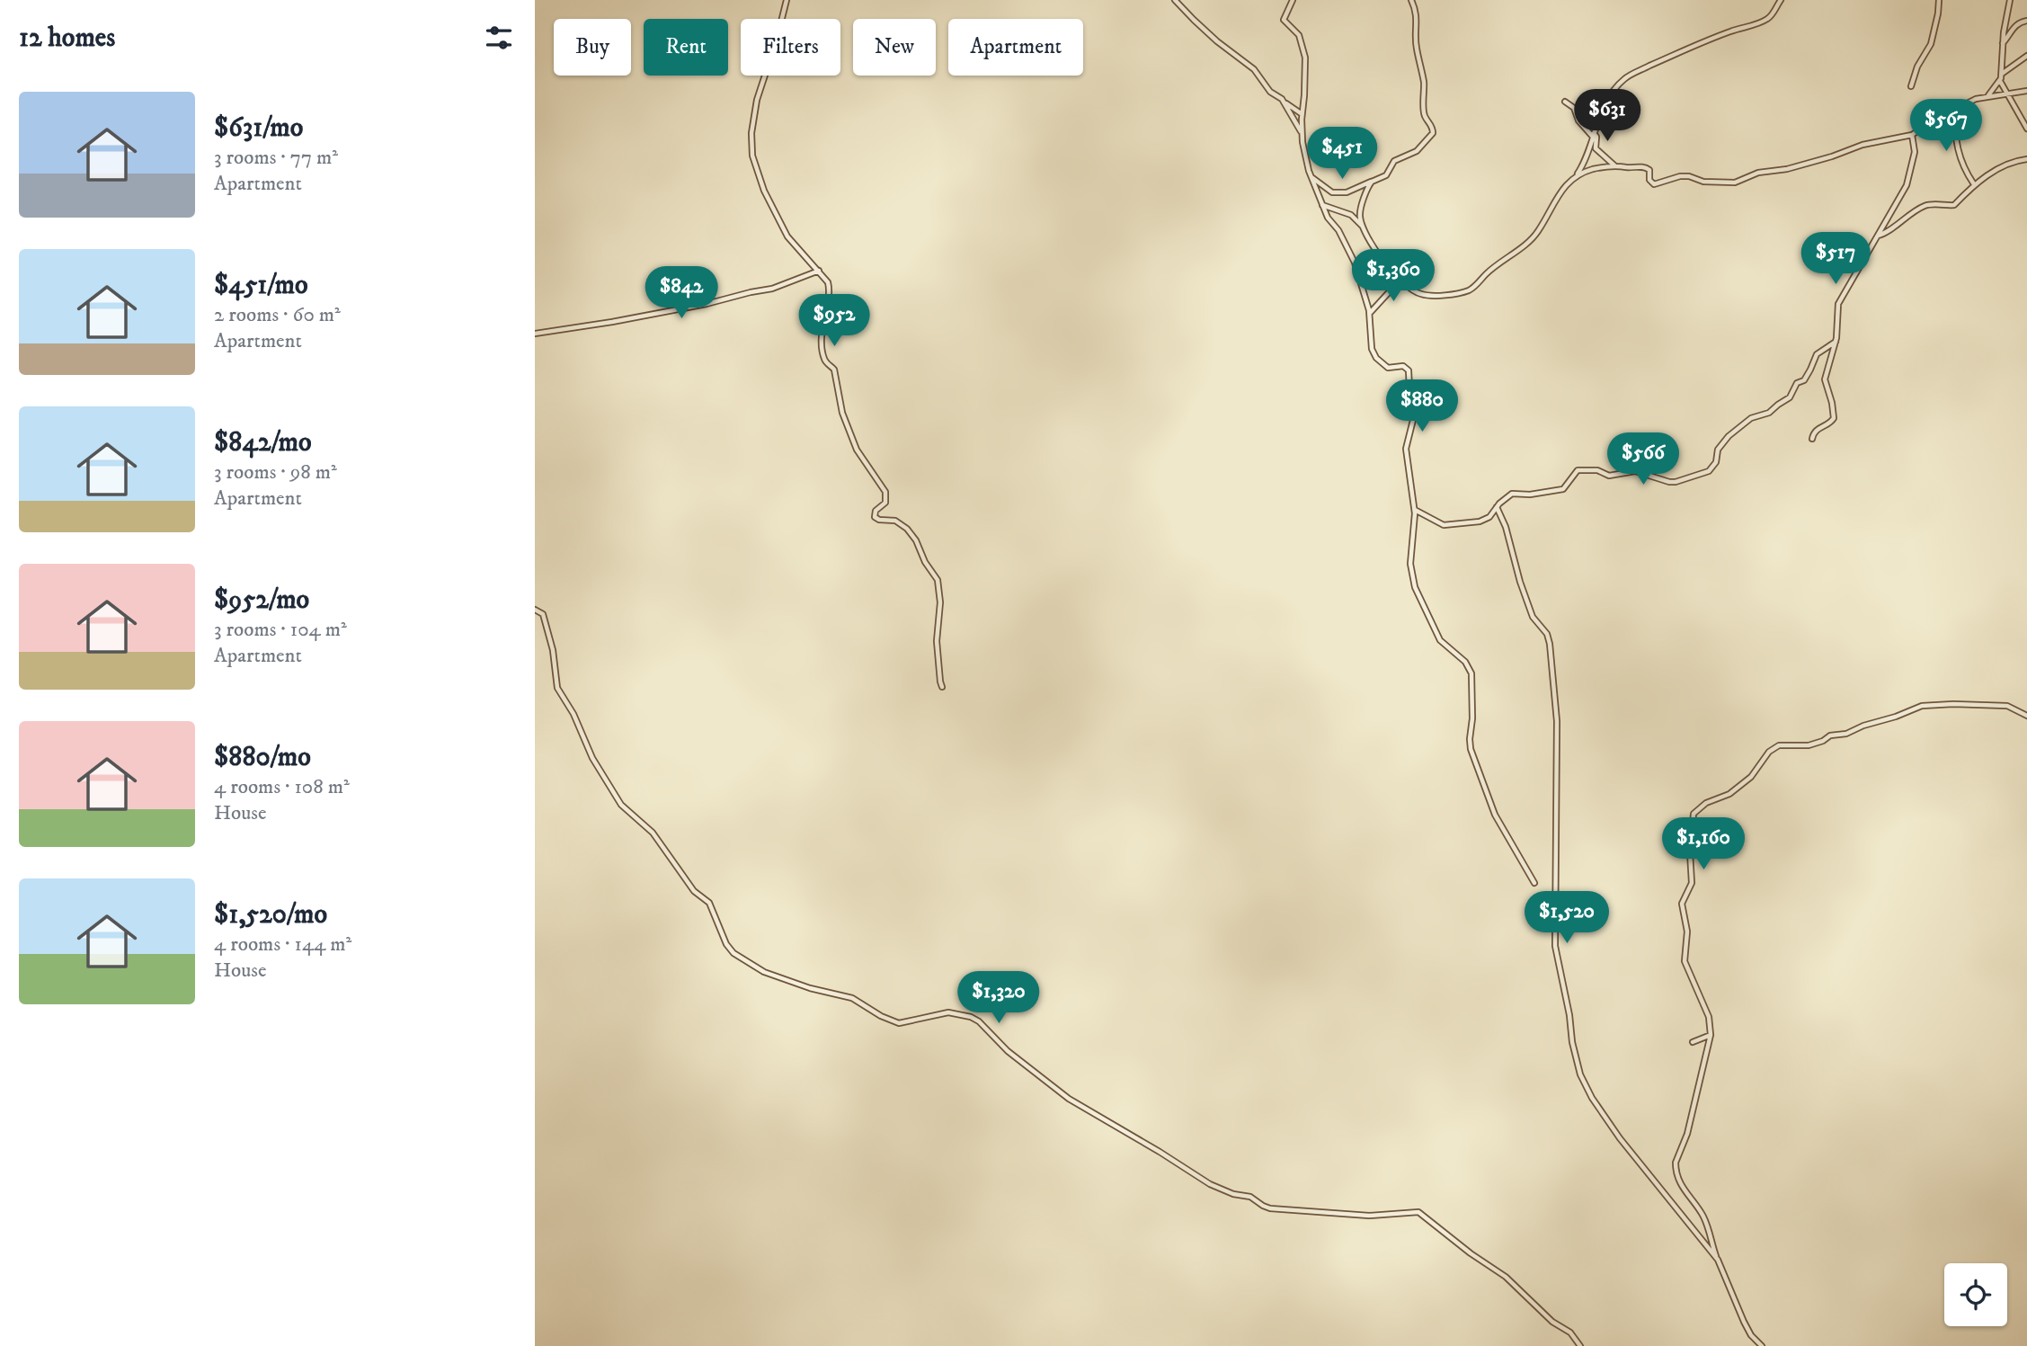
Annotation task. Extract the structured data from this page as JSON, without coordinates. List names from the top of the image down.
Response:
{
  "page": {
    "heading": "12 homes",
    "chip": [
      "Buy",
      "Rent",
      "Filters",
      "New",
      "Apartment"
    ],
    "list": [
      {
        "name": "$631/mo",
        "note": "3 rooms · 77 m² · Apartment"
      },
      {
        "name": "$451/mo",
        "note": "2 rooms · 60 m² · Apartment"
      },
      {
        "name": "$842/mo",
        "note": "3 rooms · 98 m² · Apartment"
      },
      {
        "name": "$952/mo",
        "note": "3 rooms · 104 m² · Apartment"
      },
      {
        "name": "$880/mo",
        "note": "4 rooms · 108 m² · House"
      },
      {
        "name": "$1,520/mo",
        "note": "4 rooms · 144 m² · House"
      }
    ],
    "price": [
      "$631",
      "$567",
      "$451",
      "$517",
      "$1,360",
      "$842",
      "$952",
      "$880",
      "$566",
      "$1,160",
      "$1,520",
      "$1,320"
    ]
  }
}
